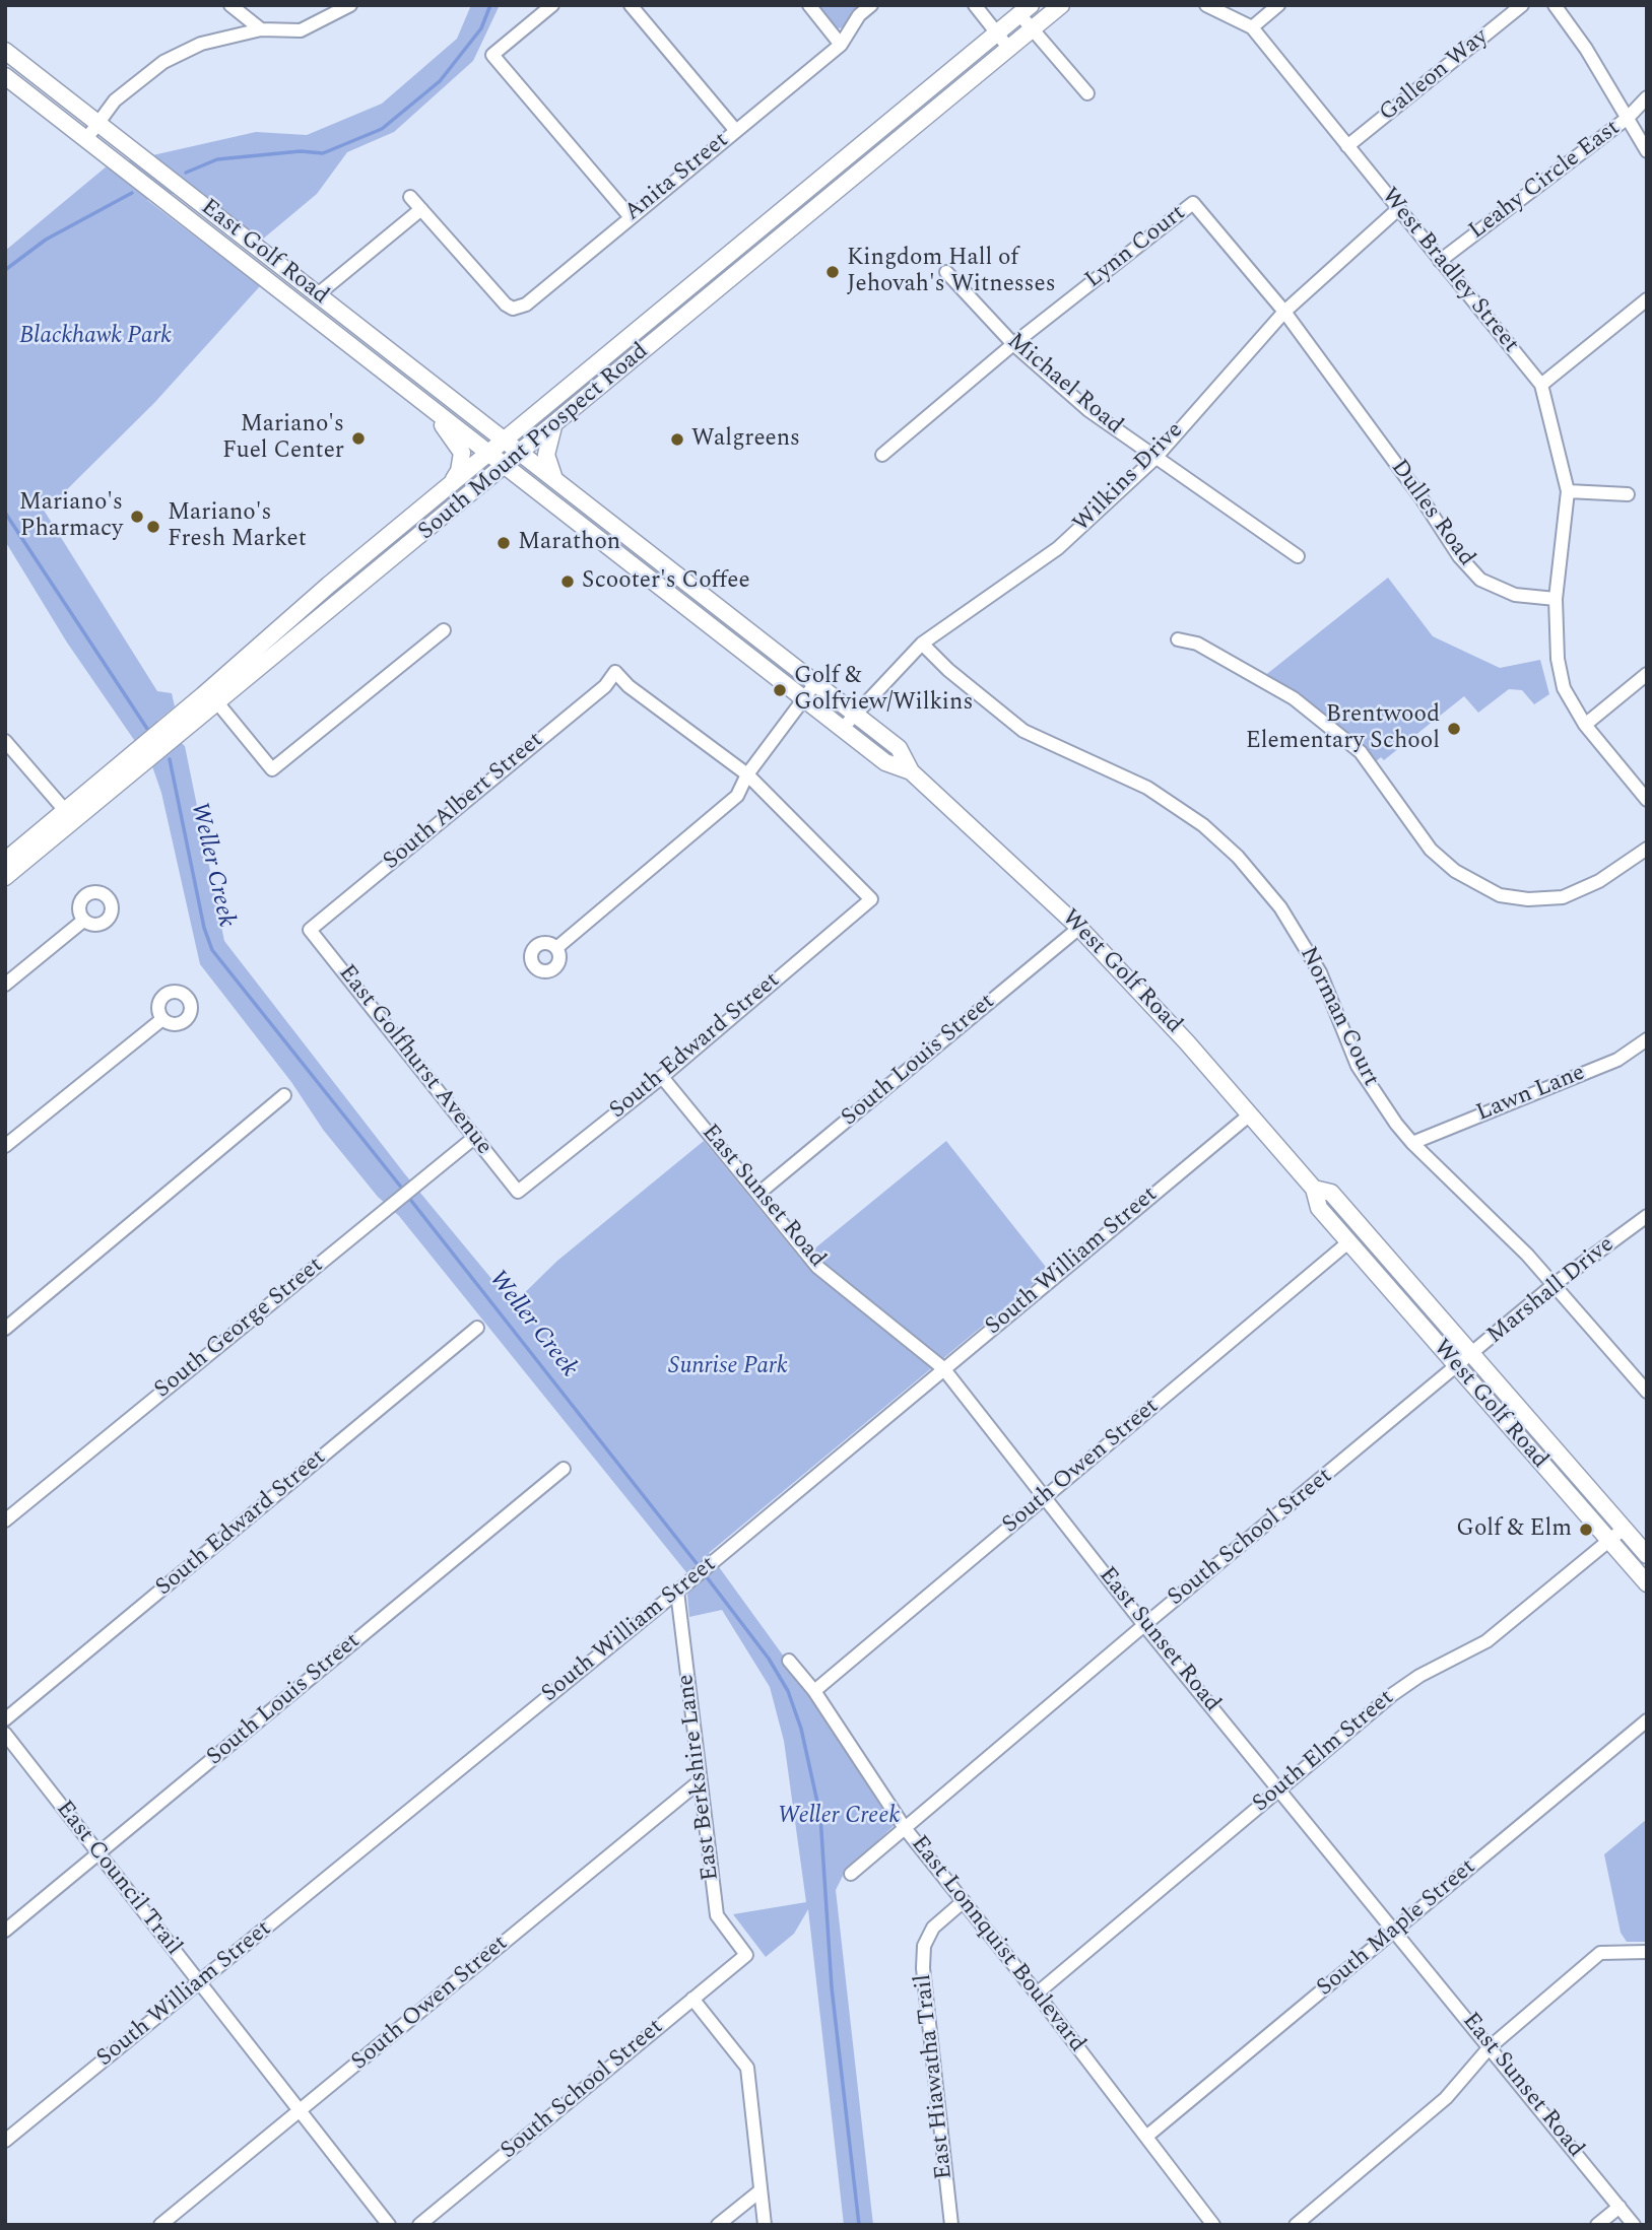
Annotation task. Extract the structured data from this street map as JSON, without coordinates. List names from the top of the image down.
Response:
{
  "streets": {
    "main road": ["East Golf Road", "South Mount Prospect Road", "West Golf Road"],
    "street": [
      "Galleon Way",
      "Anita Street",
      "Leahy Circle East",
      "Lynn Court",
      "West Bradley Street",
      "Michael Road",
      "Wilkins Drive",
      "Dulles Road",
      "South Albert Street",
      "Norman Court",
      "South Edward Street",
      "East Golfhurst Avenue",
      "South Louis Street",
      "Lawn Lane",
      "East Sunset Road",
      "South William Street",
      "Marshall Drive",
      "South George Street",
      "South Owen Street",
      "South School Street",
      "South Elm Street",
      "East Berkshire Lane",
      "East Council Trail",
      "South Maple Street",
      "East Lonnquist Boulevard",
      "East Hiawatha Trail"
    ]
  },
  "crossings": [
    ["Galleon Way", "West Bradley Street"],
    ["Leahy Circle East", "West Bradley Street"],
    ["Lynn Court", "Michael Road"],
    ["Lynn Court", "Dulles Road"],
    ["East Golf Road", "South Mount Prospect Road"],
    ["East Golf Road", "West Golf Road"],
    ["West Bradley Street", "Wilkins Drive"],
    ["West Bradley Street", "Dulles Road"],
    ["Michael Road", "Wilkins Drive"],
    ["South Mount Prospect Road", "West Golf Road"],
    ["Wilkins Drive", "Dulles Road"],
    ["Wilkins Drive", "West Golf Road"],
    ["Wilkins Drive", "Norman Court"],
    ["South Albert Street", "South Edward Street"],
    ["South Albert Street", "East Golfhurst Avenue"],
    ["West Golf Road", "South Louis Street"],
    ["West Golf Road", "South William Street"],
    ["West Golf Road", "Marshall Drive"],
    ["West Golf Road", "South Owen Street"],
    ["West Golf Road", "South School Street"],
    ["West Golf Road", "South Elm Street"],
    ["Norman Court", "Lawn Lane"],
    ["Norman Court", "Marshall Drive"],
    ["South Edward Street", "East Golfhurst Avenue"],
    ["South Edward Street", "East Sunset Road"],
    ["East Golfhurst Avenue", "South George Street"],
    ["South Louis Street", "East Sunset Road"],
    ["South Louis Street", "East Council Trail"],
    ["East Sunset Road", "South William Street"],
    ["East Sunset Road", "South Owen Street"],
    ["East Sunset Road", "South School Street"],
    ["East Sunset Road", "South Elm Street"],
    ["East Sunset Road", "South Maple Street"],
    ["South William Street", "East Berkshire Lane"],
    ["South William Street", "East Council Trail"],
    ["Marshall Drive", "South School Street"],
    ["South Owen Street", "East Berkshire Lane"],
    ["South Owen Street", "East Council Trail"],
    ["South Owen Street", "East Lonnquist Boulevard"],
    ["South School Street", "East Berkshire Lane"],
    ["South School Street", "East Lonnquist Boulevard"],
    ["South Elm Street", "East Lonnquist Boulevard"],
    ["South Maple Street", "East Lonnquist Boulevard"],
    ["East Lonnquist Boulevard", "East Hiawatha Trail"]
  ],
  "water": ["Weller Creek"],
  "parks": ["Blackhawk Park", "Sunrise Park", "Weller Creek"],
  "places": [
    "Kingdom Hall of Jehovah's Witnesses",
    "Mariano's Fuel Center",
    "Walgreens",
    "Mariano's Pharmacy",
    "Mariano's Fresh Market",
    "Marathon",
    "Scooter's Coffee",
    "Golf & Golfview/Wilkins",
    "Brentwood Elementary School",
    "Golf & Elm"
  ]
}
